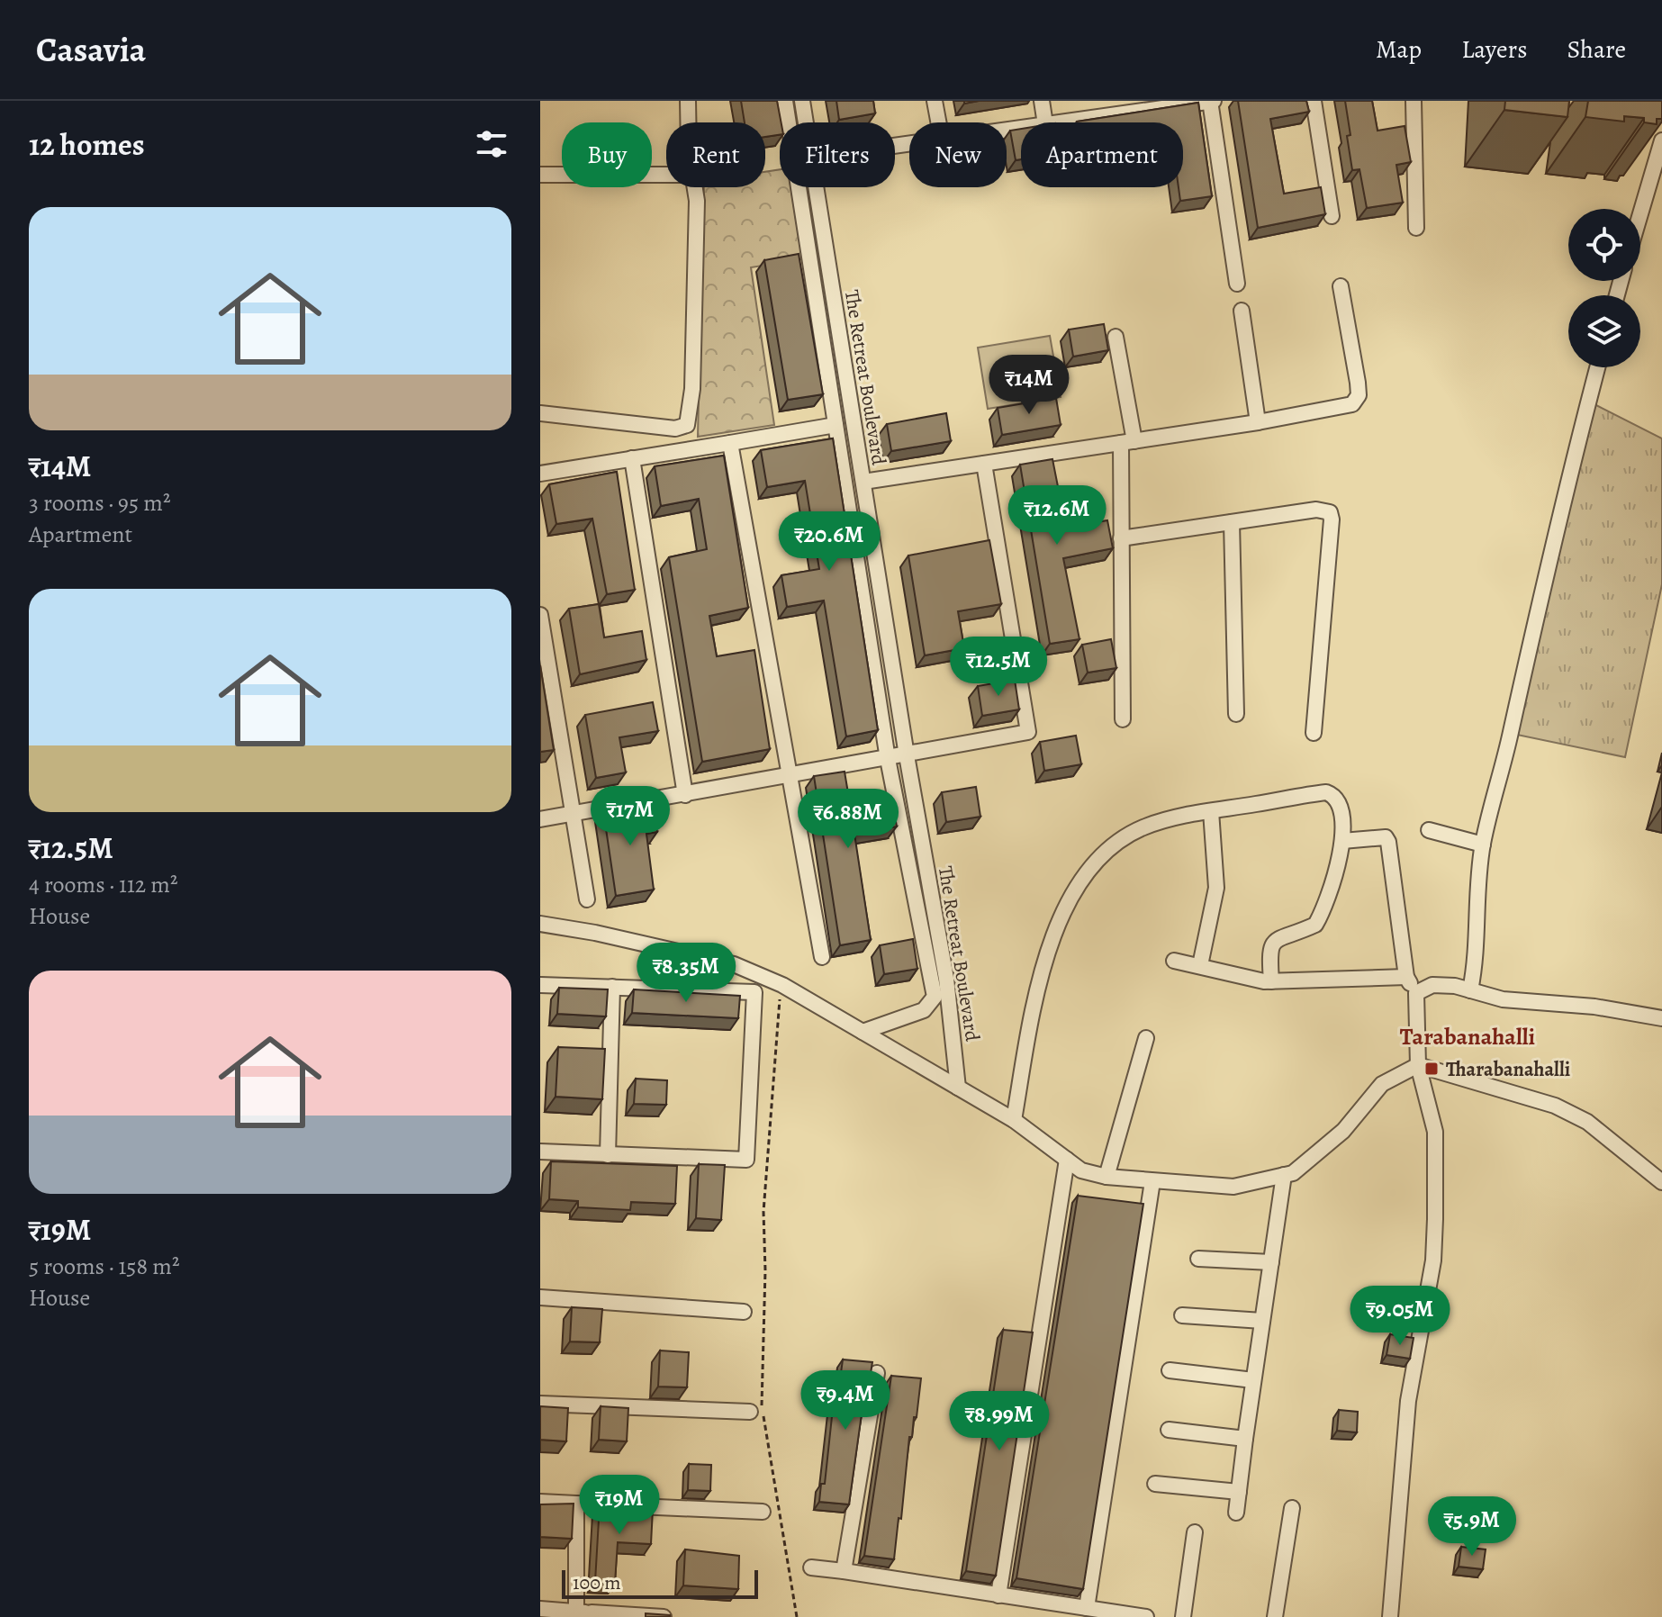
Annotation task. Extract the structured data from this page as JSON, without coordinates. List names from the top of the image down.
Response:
{
  "streets": {
    "street": ["The Retreat Boulevard"]
  },
  "districts": ["Tarabanahalli"],
  "places": {
    "transit": ["Tharabanahalli"]
  },
  "scale_bar": "100 m",
  "page": {
    "header": "Casavia",
    "nav": ["Map", "Layers", "Share"],
    "heading": "12 homes",
    "chip": [
      "Buy",
      "Rent",
      "Filters",
      "New",
      "Apartment"
    ],
    "list": [
      {
        "name": "₹14M",
        "note": "3 rooms · 95 m² · Apartment"
      },
      {
        "name": "₹12.5M",
        "note": "4 rooms · 112 m² · House"
      },
      {
        "name": "₹19M",
        "note": "5 rooms · 158 m² · House"
      }
    ],
    "price": [
      "₹14M",
      "₹12.6M",
      "₹20.6M",
      "₹12.5M",
      "₹17M",
      "₹6.88M",
      "₹8.35M",
      "₹9.05M",
      "₹9.4M",
      "₹8.99M",
      "₹19M",
      "₹5.9M"
    ],
    "scale": "100 m"
  }
}
